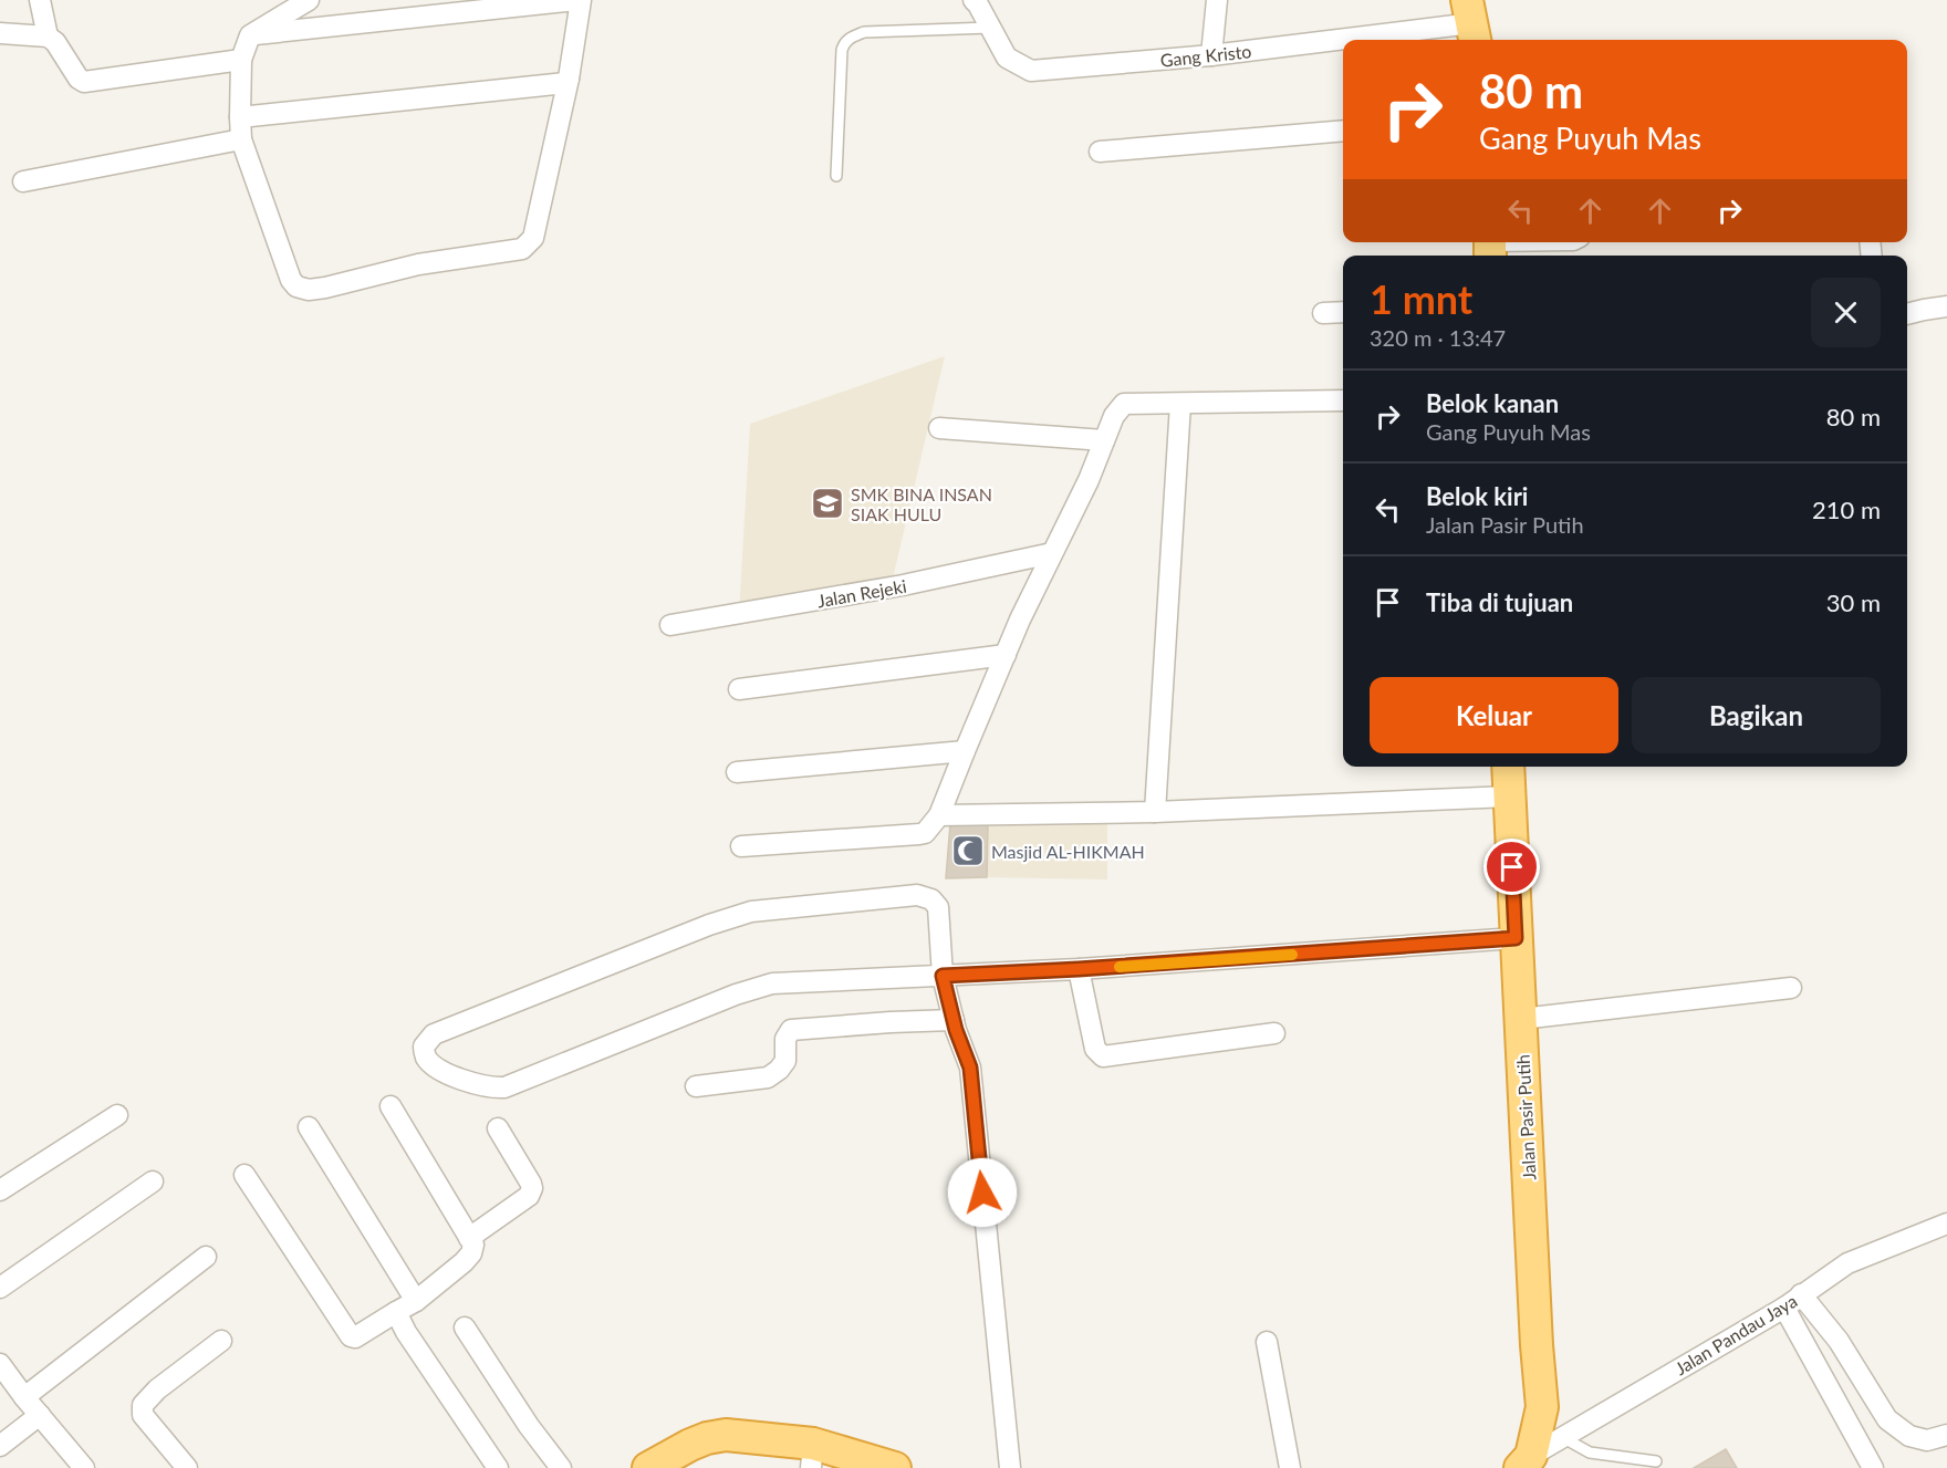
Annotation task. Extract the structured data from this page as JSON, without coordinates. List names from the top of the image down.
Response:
{
  "streets": {
    "highway": ["Jalan Pasir Putih"],
    "street": ["Gang Kristo", "Jalan Rejeki", "Jalan Pandau Jaya"]
  },
  "crossings": [
    ["Jalan Pasir Putih", "Jalan Pandau Jaya"]
  ],
  "places": {
    "school or university": ["SMK BINA INSAN SIAK HULU"],
    "mosque": ["Masjid AL-HIKMAH"]
  },
  "page": {
    "turn": ["80 m", "Gang Puyuh Mas"],
    "heading": ["1 mnt", "320 m · 13:47"],
    "list": [
      {
        "name": "Belok kanan",
        "note": "Gang Puyuh Mas",
        "value": "80 m"
      },
      {
        "name": "Belok kiri",
        "note": "Jalan Pasir Putih",
        "value": "210 m"
      },
      {
        "name": "Tiba di tujuan",
        "value": "30 m"
      }
    ],
    "buttons": ["Keluar", "Bagikan"]
  }
}
